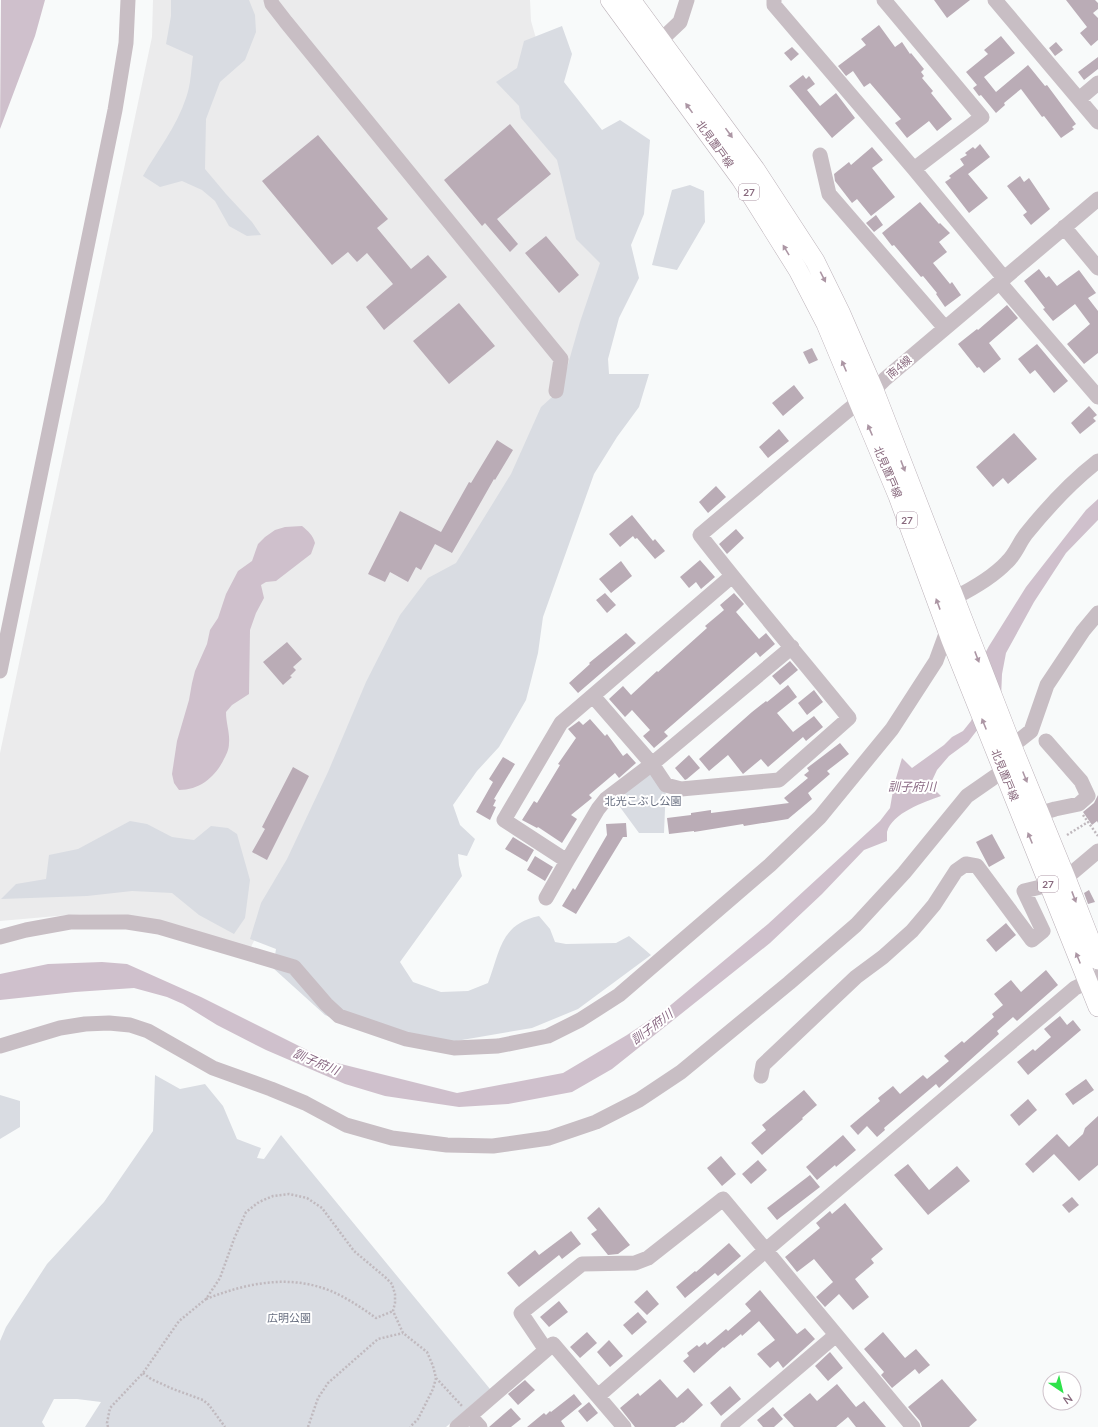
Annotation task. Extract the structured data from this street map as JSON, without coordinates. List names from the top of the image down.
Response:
{
  "streets": {
    "main road": ["北見置戸線", "27"],
    "street": ["南4線"]
  },
  "crossings": [
    ["北見置戸線", "南4線"]
  ],
  "water": ["訓子府川"],
  "parks": ["北光こぶし公園", "広明公園"],
  "north": "bottom right"
}
